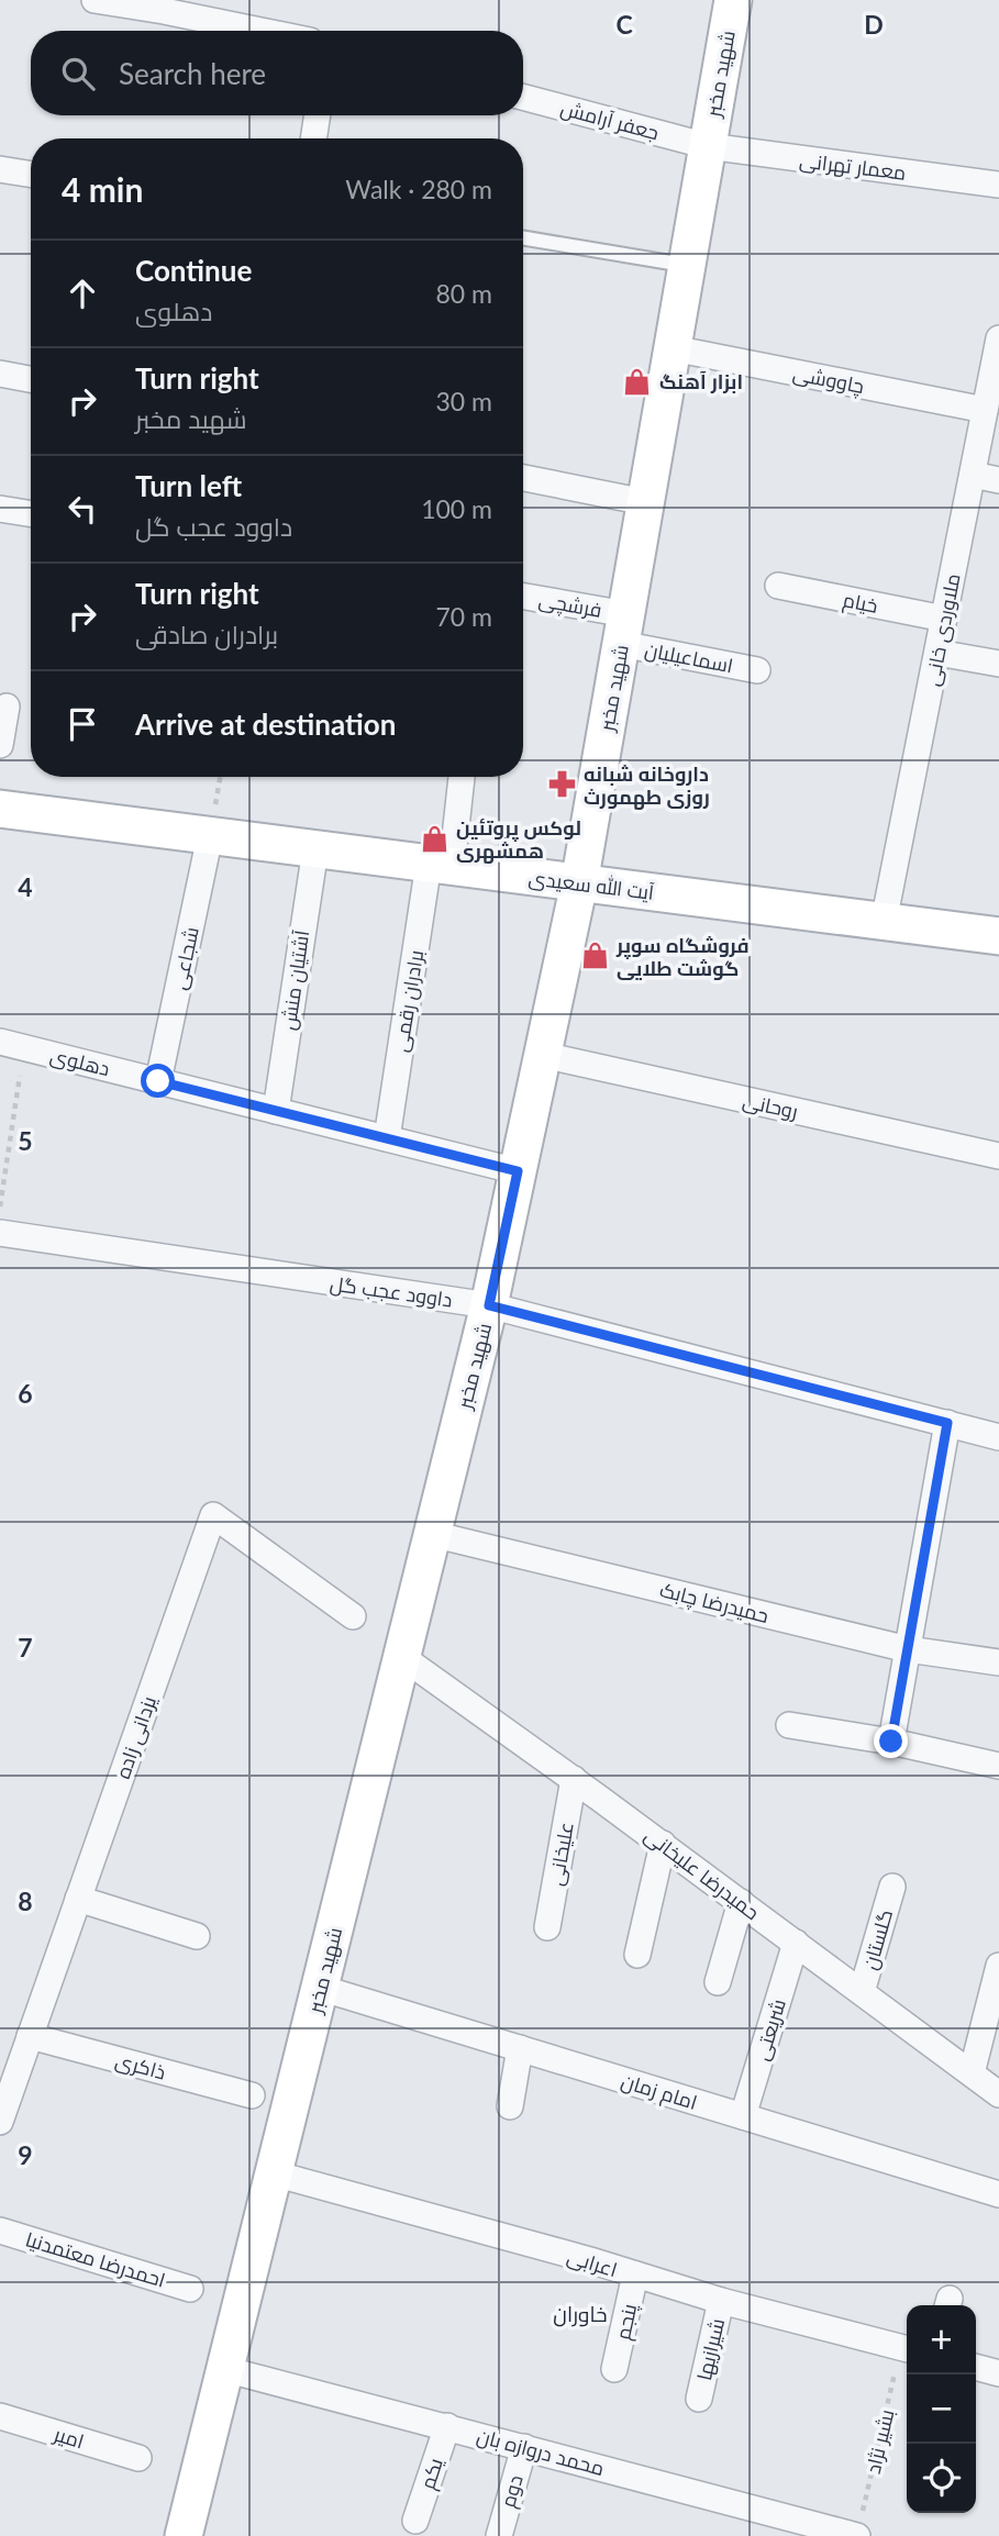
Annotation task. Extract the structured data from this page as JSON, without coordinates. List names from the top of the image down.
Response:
{
  "streets": {
    "main road": ["شهید مخبر", "آیت الله سعیدی"],
    "street": [
      "جعفر آرامش",
      "معمار تهرانی",
      "چاووشی",
      "خیام",
      "فرشچی",
      "ملاوردی خانی",
      "اسماعیلیان",
      "شجاعی",
      "آشتیان منش",
      "برادران رقمی",
      "دهلوی",
      "روحانی",
      "داوود عجب گل",
      "حمیدرضا چابک",
      "یزدانی زاده",
      "علیخانی",
      "حمیدرضا علیخانی",
      "گلستان",
      "شریعتی",
      "ذاکری",
      "امام زمان",
      "احمدرضا معتمدنیا",
      "اعرابی",
      "پنجم",
      "شیرازیها",
      "امیر",
      "محمد دروازه بان",
      "یکم",
      "دوم"
    ],
    "path": ["بشیر نژاد"]
  },
  "crossings": [
    ["شهید مخبر", "جعفر آرامش"],
    ["شهید مخبر", "معمار تهرانی"],
    ["شهید مخبر", "چاووشی"],
    ["شهید مخبر", "فرشچی"],
    ["شهید مخبر", "اسماعیلیان"],
    ["شهید مخبر", "آیت الله سعیدی"],
    ["شهید مخبر", "دهلوی"],
    ["شهید مخبر", "روحانی"],
    ["شهید مخبر", "داوود عجب گل"],
    ["شهید مخبر", "حمیدرضا چابک"],
    ["شهید مخبر", "حمیدرضا علیخانی"],
    ["شهید مخبر", "امام زمان"],
    ["شهید مخبر", "اعرابی"],
    ["شهید مخبر", "محمد دروازه بان"],
    ["جعفر آرامش", "معمار تهرانی"],
    ["چاووشی", "ملاوردی خانی"],
    ["خیام", "ملاوردی خانی"],
    ["فرشچی", "اسماعیلیان"],
    ["ملاوردی خانی", "آیت الله سعیدی"],
    ["آیت الله سعیدی", "شجاعی"],
    ["آیت الله سعیدی", "آشتیان منش"],
    ["آیت الله سعیدی", "برادران رقمی"],
    ["شجاعی", "دهلوی"],
    ["آشتیان منش", "دهلوی"],
    ["برادران رقمی", "دهلوی"],
    ["یزدانی زاده", "ذاکری"],
    ["علیخانی", "حمیدرضا علیخانی"],
    ["حمیدرضا علیخانی", "گلستان"],
    ["حمیدرضا علیخانی", "شریعتی"],
    ["شریعتی", "امام زمان"],
    ["اعرابی", "پنجم"],
    ["اعرابی", "شیرازیها"],
    ["اعرابی", "بشیر نژاد"],
    ["بشیر نژاد", "محمد دروازه بان"],
    ["محمد دروازه بان", "یکم"],
    ["محمد دروازه بان", "دوم"]
  ],
  "districts": ["خاوران"],
  "places": {
    "shop": ["ابزار آهنگ", "لوکس پروتئین همشهری", "فروشگاه سوپر گوشت طلایی"],
    "pharmacy": ["داروخانه شبانه روزی طهمورث"]
  },
  "page": {
    "search": "Search here",
    "heading": ["4 min", "Walk · 280 m"],
    "list": [
      ["Continue", "دهلوی", "80 m"],
      ["Turn right", "شهید مخبر", "30 m"],
      ["Turn left", "داوود عجب گل", "100 m"],
      ["Turn right", "برادران صادقی", "70 m"],
      "Arrive at destination"
    ],
    "map_buttons": ["+", "−"]
  },
  "grid": {
    "columns": ["C", "D"],
    "rows": [
      "4",
      "5",
      "6",
      "7",
      "8",
      "9"
    ]
  }
}
